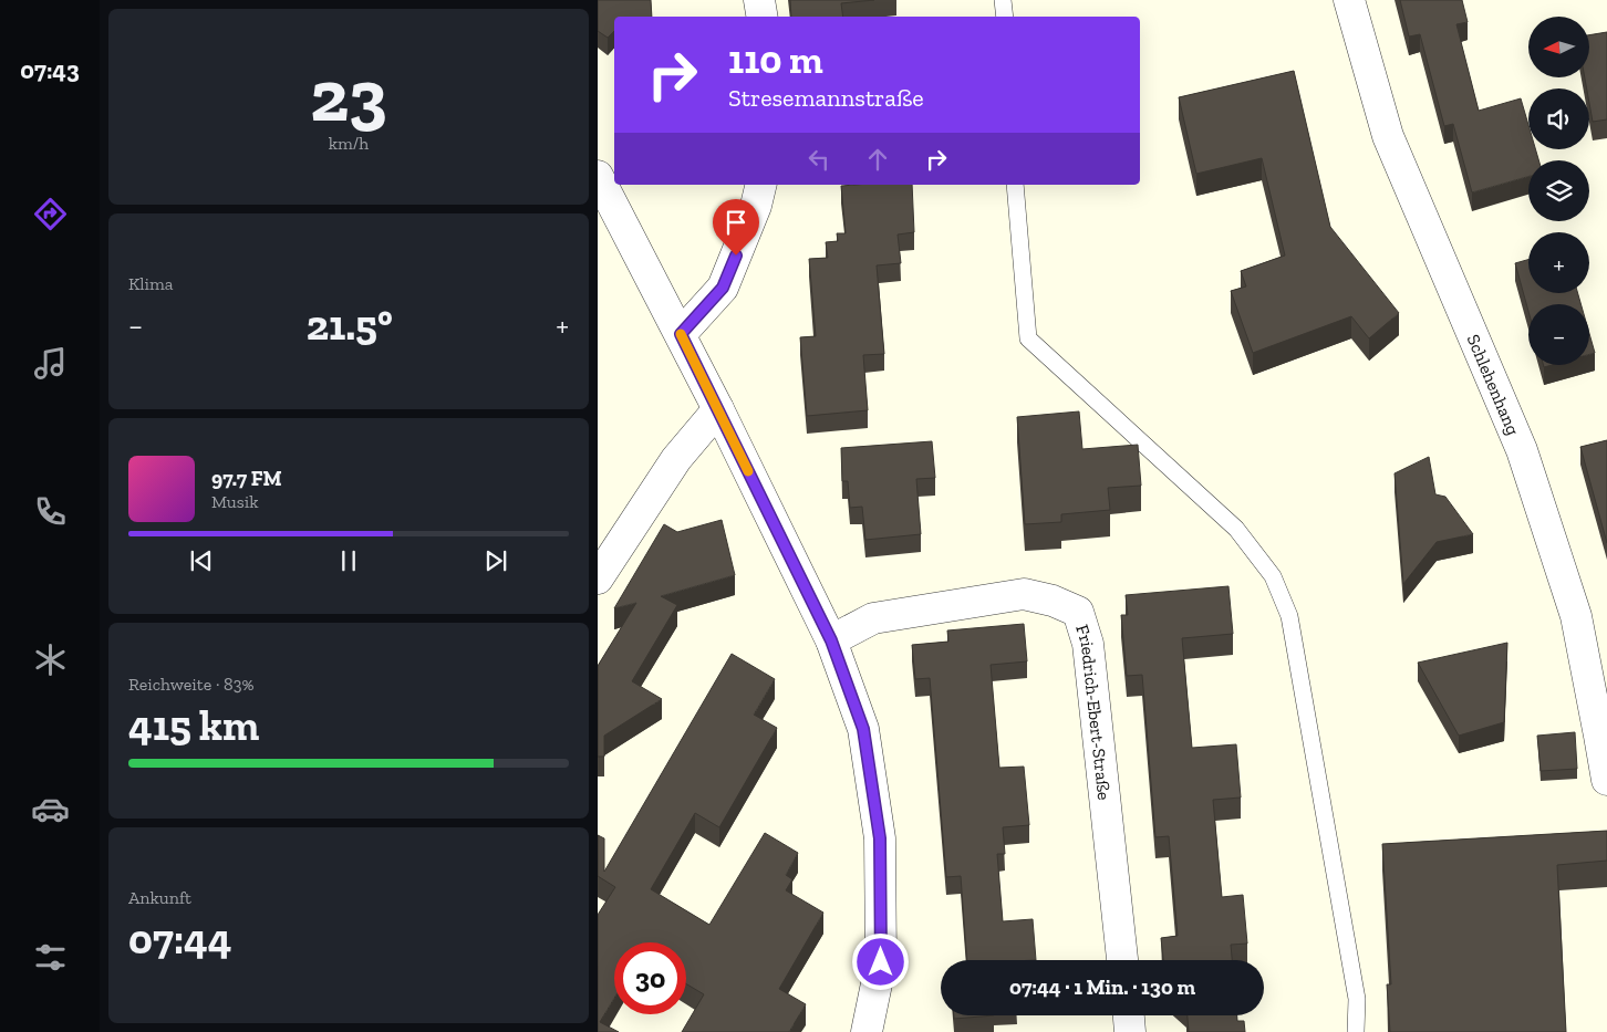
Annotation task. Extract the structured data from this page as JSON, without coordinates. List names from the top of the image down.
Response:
{
  "streets": {
    "street": ["Schlehenhang", "Friedrich-Ebert-Straße"]
  },
  "north": "left",
  "page": {
    "tabs": "07:43",
    "tile": [
      ["23", "km/h"],
      "Klima",
      ["Reichweite · 83%", "415 km"],
      ["Ankunft", "07:44"]
    ],
    "map_buttons": ["+", "−"],
    "turn": ["110 m", "Stresemannstraße"],
    "heat": ["−", "21.5°", "+"],
    "song": ["97.7 FM", "Musik"],
    "limit": "30",
    "trip": "07:44 · 1 Min. · 130 m"
  }
}
